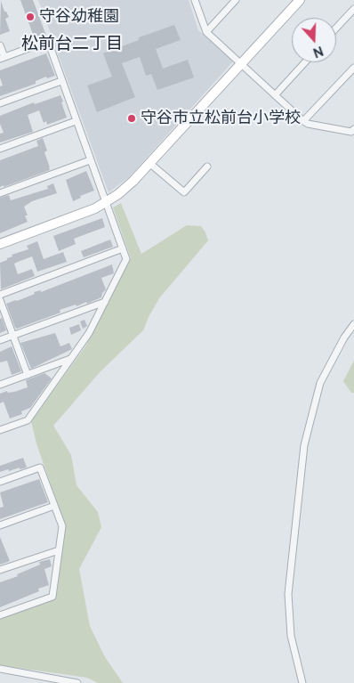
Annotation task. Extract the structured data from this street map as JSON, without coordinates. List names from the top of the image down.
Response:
{
  "districts": ["松前台二丁目"],
  "places": ["守谷幼稚園", "守谷市立松前台小学校"],
  "north": "bottom"
}
